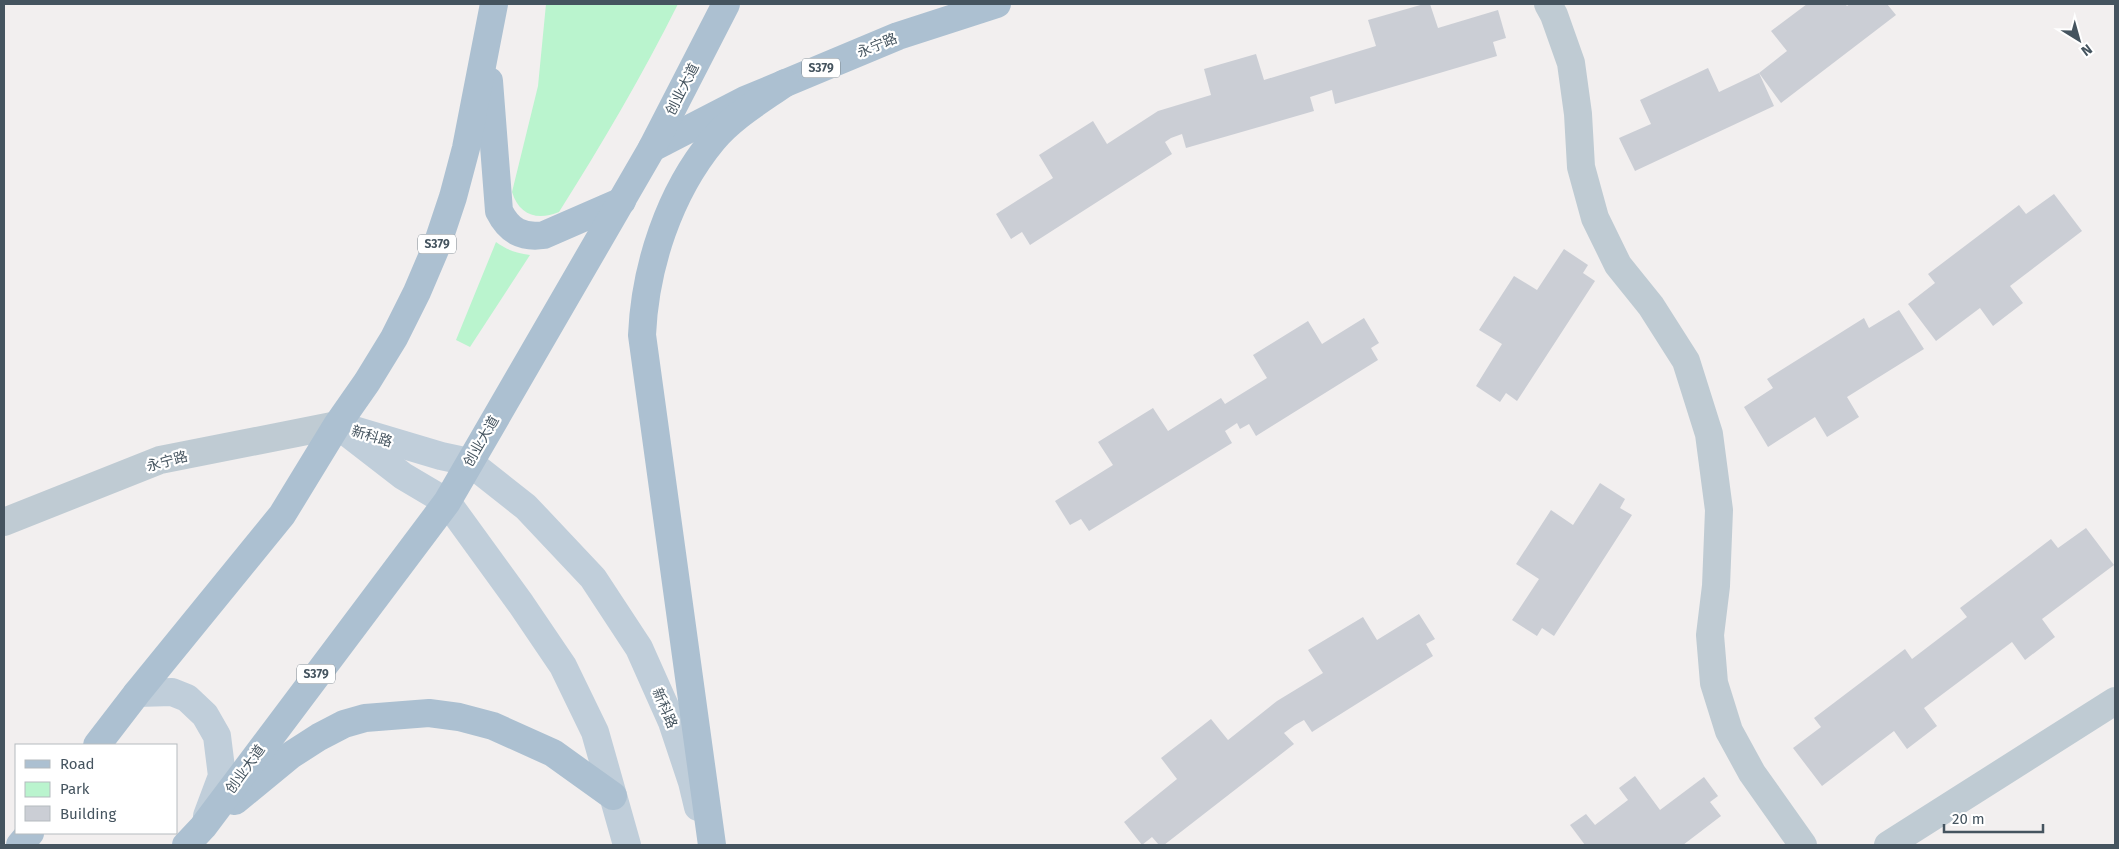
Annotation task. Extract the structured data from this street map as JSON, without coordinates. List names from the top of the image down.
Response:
{
  "streets": {
    "main road": [
      "永宁路",
      "S379",
      "创业大道",
      "新科路"
    ]
  },
  "crossings": [
    ["永宁路", "S379"],
    ["永宁路", "创业大道"],
    ["永宁路", "新科路"],
    ["S379", "创业大道"],
    ["S379", "新科路"],
    ["创业大道", "新科路"]
  ],
  "legend": ["Road", "Park", "Building"],
  "scale_bar": "20 m",
  "north": "bottom right"
}
